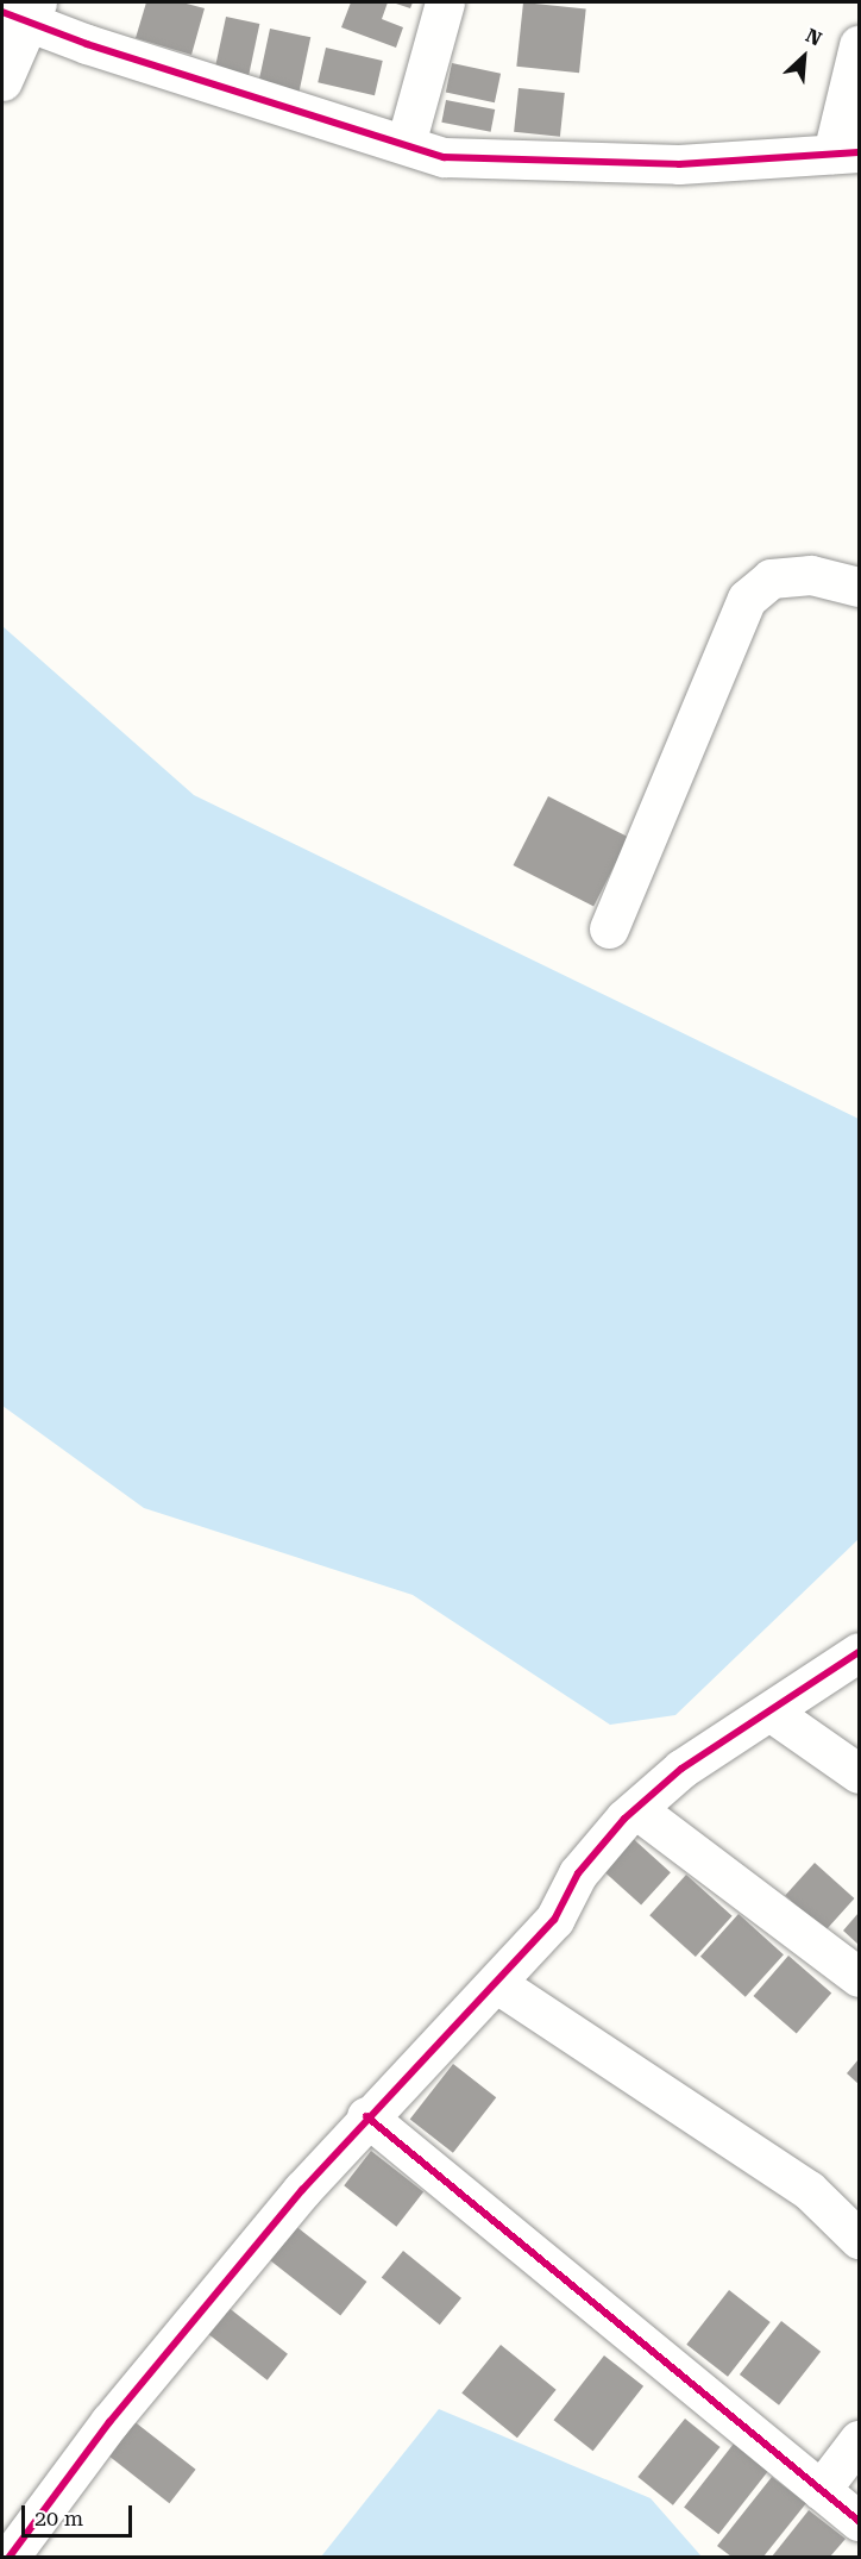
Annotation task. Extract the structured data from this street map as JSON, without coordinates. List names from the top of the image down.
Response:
{
  "scale_bar": "20 m",
  "north": "top right"
}
